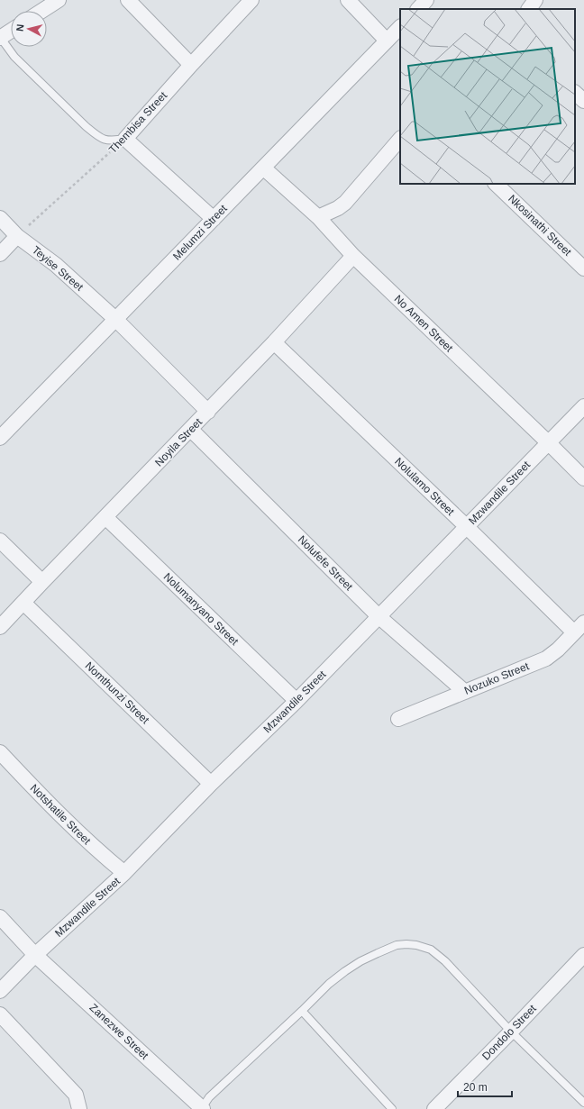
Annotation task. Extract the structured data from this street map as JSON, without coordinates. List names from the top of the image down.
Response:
{
  "streets": {
    "street": [
      "Thembisa Street",
      "Nkosinathi Street",
      "Melumzi Street",
      "Teyise Street",
      "No Amen Street",
      "Noyila Street",
      "Nolulamo Street",
      "Mzwandile Street",
      "Nolufefe Street",
      "Nolumanyano Street",
      "Nozuko Street",
      "Nomthunzi Street",
      "Notshatile Street",
      "Zanezwe Street",
      "Dondolo Street"
    ]
  },
  "crossings": [
    ["Thembisa Street", "Teyise Street"],
    ["Melumzi Street", "Teyise Street"],
    ["Melumzi Street", "No Amen Street"],
    ["Teyise Street", "Noyila Street"],
    ["No Amen Street", "Noyila Street"],
    ["No Amen Street", "Mzwandile Street"],
    ["Noyila Street", "Nolulamo Street"],
    ["Noyila Street", "Nolufefe Street"],
    ["Noyila Street", "Nolumanyano Street"],
    ["Noyila Street", "Nomthunzi Street"],
    ["Nolulamo Street", "Mzwandile Street"],
    ["Nolulamo Street", "Nozuko Street"],
    ["Mzwandile Street", "Nolufefe Street"],
    ["Mzwandile Street", "Nolumanyano Street"],
    ["Mzwandile Street", "Nomthunzi Street"],
    ["Mzwandile Street", "Notshatile Street"],
    ["Mzwandile Street", "Zanezwe Street"],
    ["Nolufefe Street", "Nozuko Street"]
  ],
  "scale_bar": "20 m",
  "north": "left"
}
